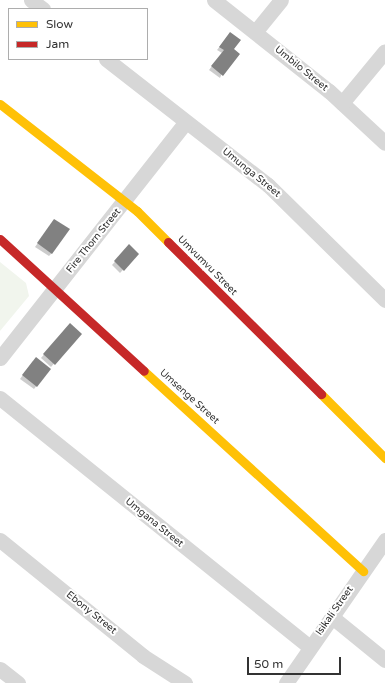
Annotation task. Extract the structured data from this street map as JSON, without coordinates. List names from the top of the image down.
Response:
{
  "streets": {
    "street": [
      "Umbilo Street",
      "Umunga Street",
      "Fire Thorn Street",
      "Umvumvu Street",
      "Umsenge Street",
      "Umgana Street",
      "Isikali Street",
      "Ebony Street"
    ]
  },
  "crossings": [
    ["Umunga Street", "Fire Thorn Street"],
    ["Fire Thorn Street", "Umvumvu Street"],
    ["Fire Thorn Street", "Umsenge Street"],
    ["Umsenge Street", "Isikali Street"],
    ["Umgana Street", "Isikali Street"]
  ],
  "legend": ["Slow", "Jam"],
  "scale_bar": "50 m"
}
